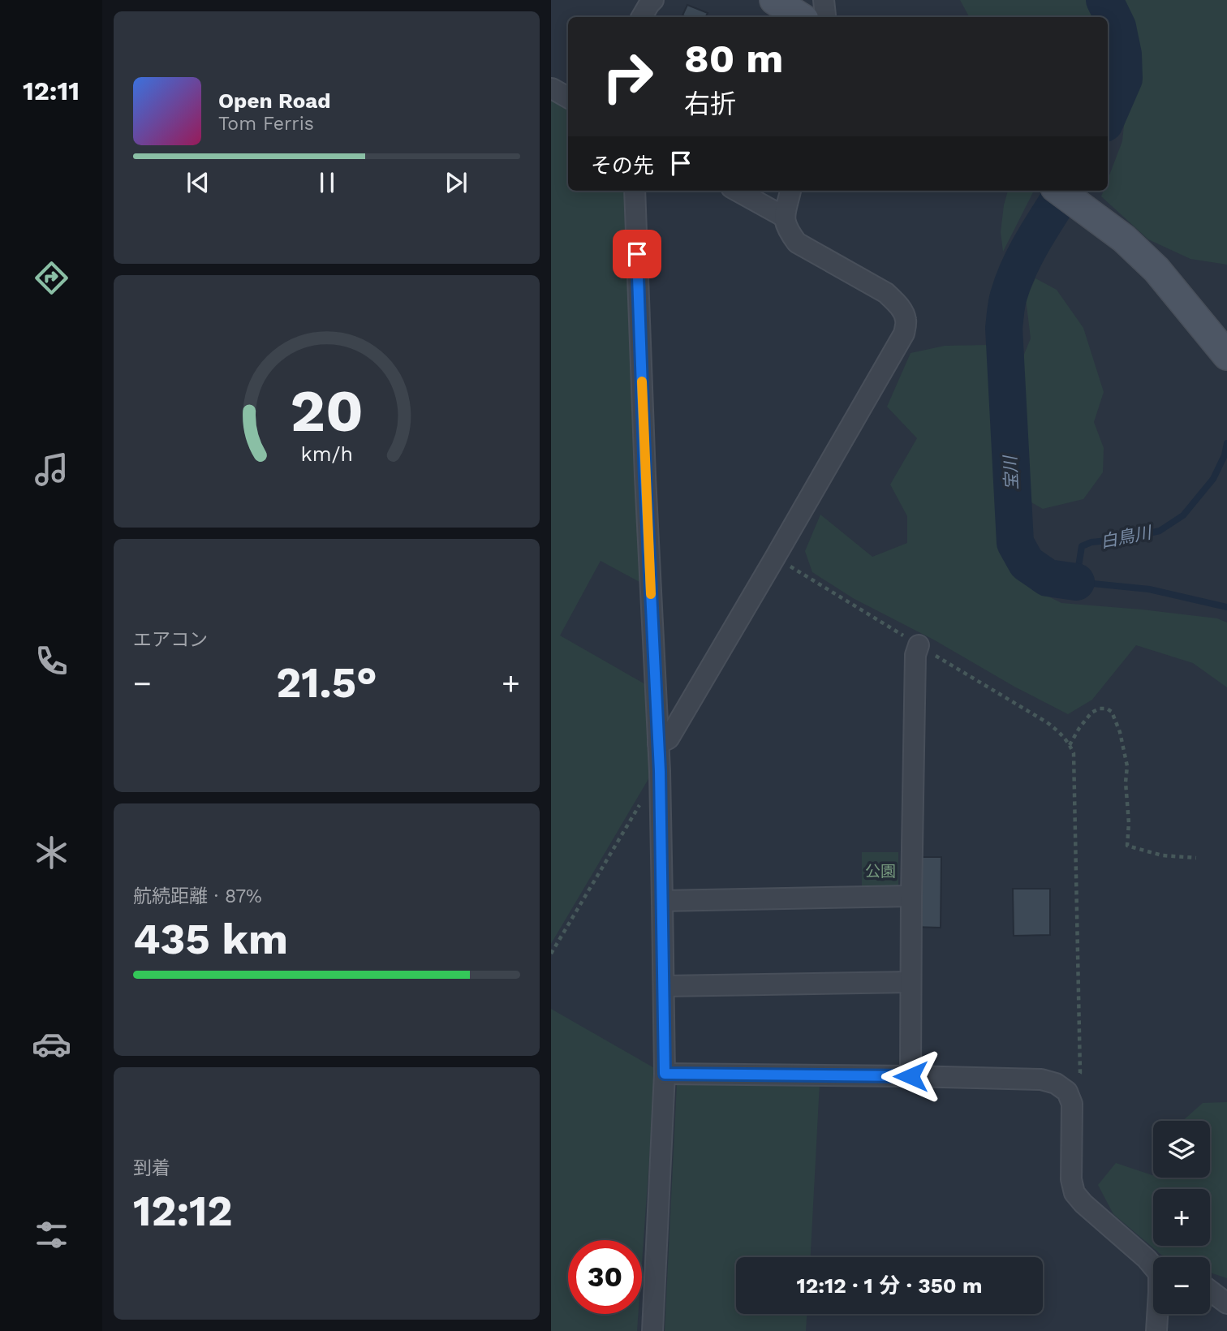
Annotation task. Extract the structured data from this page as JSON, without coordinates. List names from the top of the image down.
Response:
{
  "water": ["宝川", "白鳥川"],
  "parks": ["公園"],
  "page": {
    "tabs": "12:11",
    "turn": ["80 m", "右折"],
    "song": ["Open Road", "Tom Ferris"],
    "then": "その先",
    "tile": [
      "エアコン",
      ["航続距離 · 87%", "435 km"],
      ["到着", "12:12"]
    ],
    "heat": ["−", "21.5°", "+"],
    "map_buttons": ["+", "−"],
    "limit": "30",
    "trip": "12:12 · 1 分 · 350 m",
    "gauge": ["20", "km/h"]
  }
}
